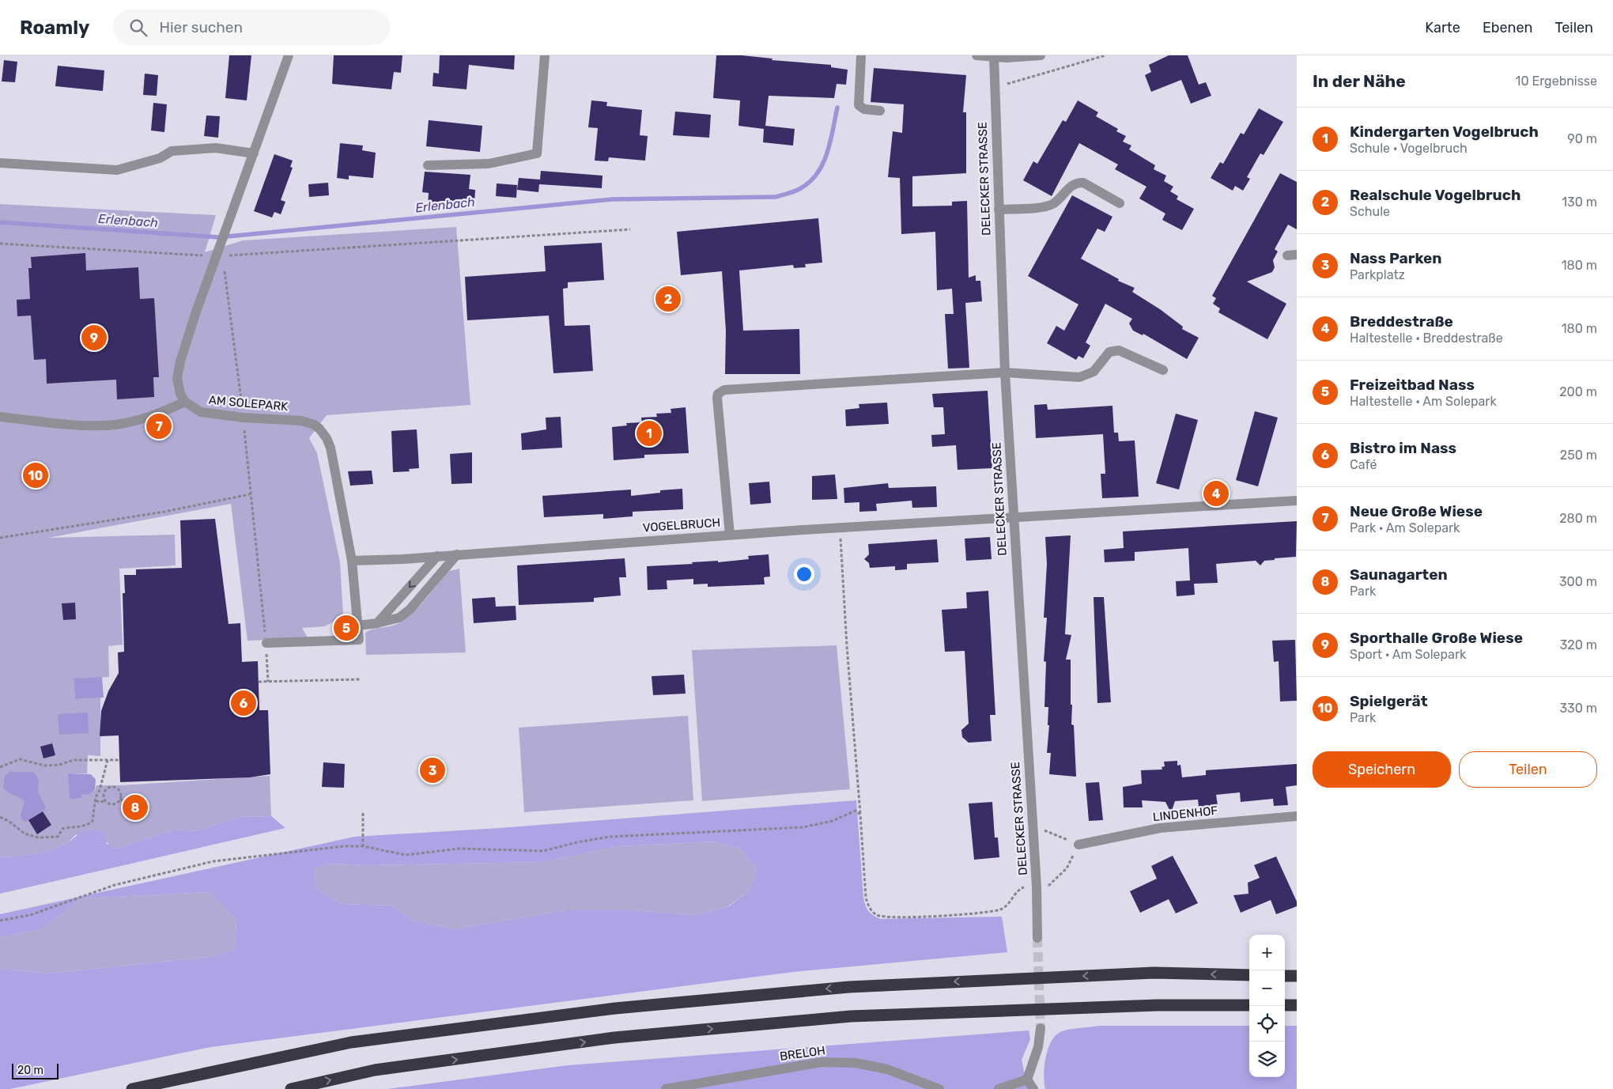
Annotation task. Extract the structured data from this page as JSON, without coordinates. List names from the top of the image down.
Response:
{
  "streets": {
    "street": [
      "DELECKER STRASSE",
      "AM SOLEPARK",
      "VOGELBRUCH",
      "LINDENHOF",
      "BRELOH"
    ]
  },
  "crossings": [
    ["DELECKER STRASSE", "VOGELBRUCH"],
    ["AM SOLEPARK", "VOGELBRUCH"]
  ],
  "water": ["Erlenbach"],
  "scale_bar": "20 m",
  "page": {
    "header": "Roamly",
    "search": "Hier suchen",
    "nav": ["Karte", "Ebenen", "Teilen"],
    "heading": ["In der Nähe", "10 Ergebnisse"],
    "list": [
      {
        "mark": "1",
        "name": "Kindergarten Vogelbruch",
        "note": "Schule · Vogelbruch",
        "value": "90 m"
      },
      {
        "mark": "2",
        "name": "Realschule Vogelbruch",
        "note": "Schule",
        "value": "130 m"
      },
      {
        "mark": "3",
        "name": "Nass Parken",
        "note": "Parkplatz",
        "value": "180 m"
      },
      {
        "mark": "4",
        "name": "Breddestraße",
        "note": "Haltestelle · Breddestraße",
        "value": "180 m"
      },
      {
        "mark": "5",
        "name": "Freizeitbad Nass",
        "note": "Haltestelle · Am Solepark",
        "value": "200 m"
      },
      {
        "mark": "6",
        "name": "Bistro im Nass",
        "note": "Café",
        "value": "250 m"
      },
      {
        "mark": "7",
        "name": "Neue Große Wiese",
        "note": "Park · Am Solepark",
        "value": "280 m"
      },
      {
        "mark": "8",
        "name": "Saunagarten",
        "note": "Park",
        "value": "300 m"
      },
      {
        "mark": "9",
        "name": "Sporthalle Große Wiese",
        "note": "Sport · Am Solepark",
        "value": "320 m"
      },
      {
        "mark": "10",
        "name": "Spielgerät",
        "note": "Park",
        "value": "330 m"
      }
    ],
    "pins": [
      "2",
      "9",
      "7",
      "1",
      "10",
      "4",
      "5",
      "6",
      "3",
      "8"
    ],
    "buttons": ["Speichern", "Teilen"],
    "map_buttons": ["+", "−"],
    "scale": "20 m"
  }
}
